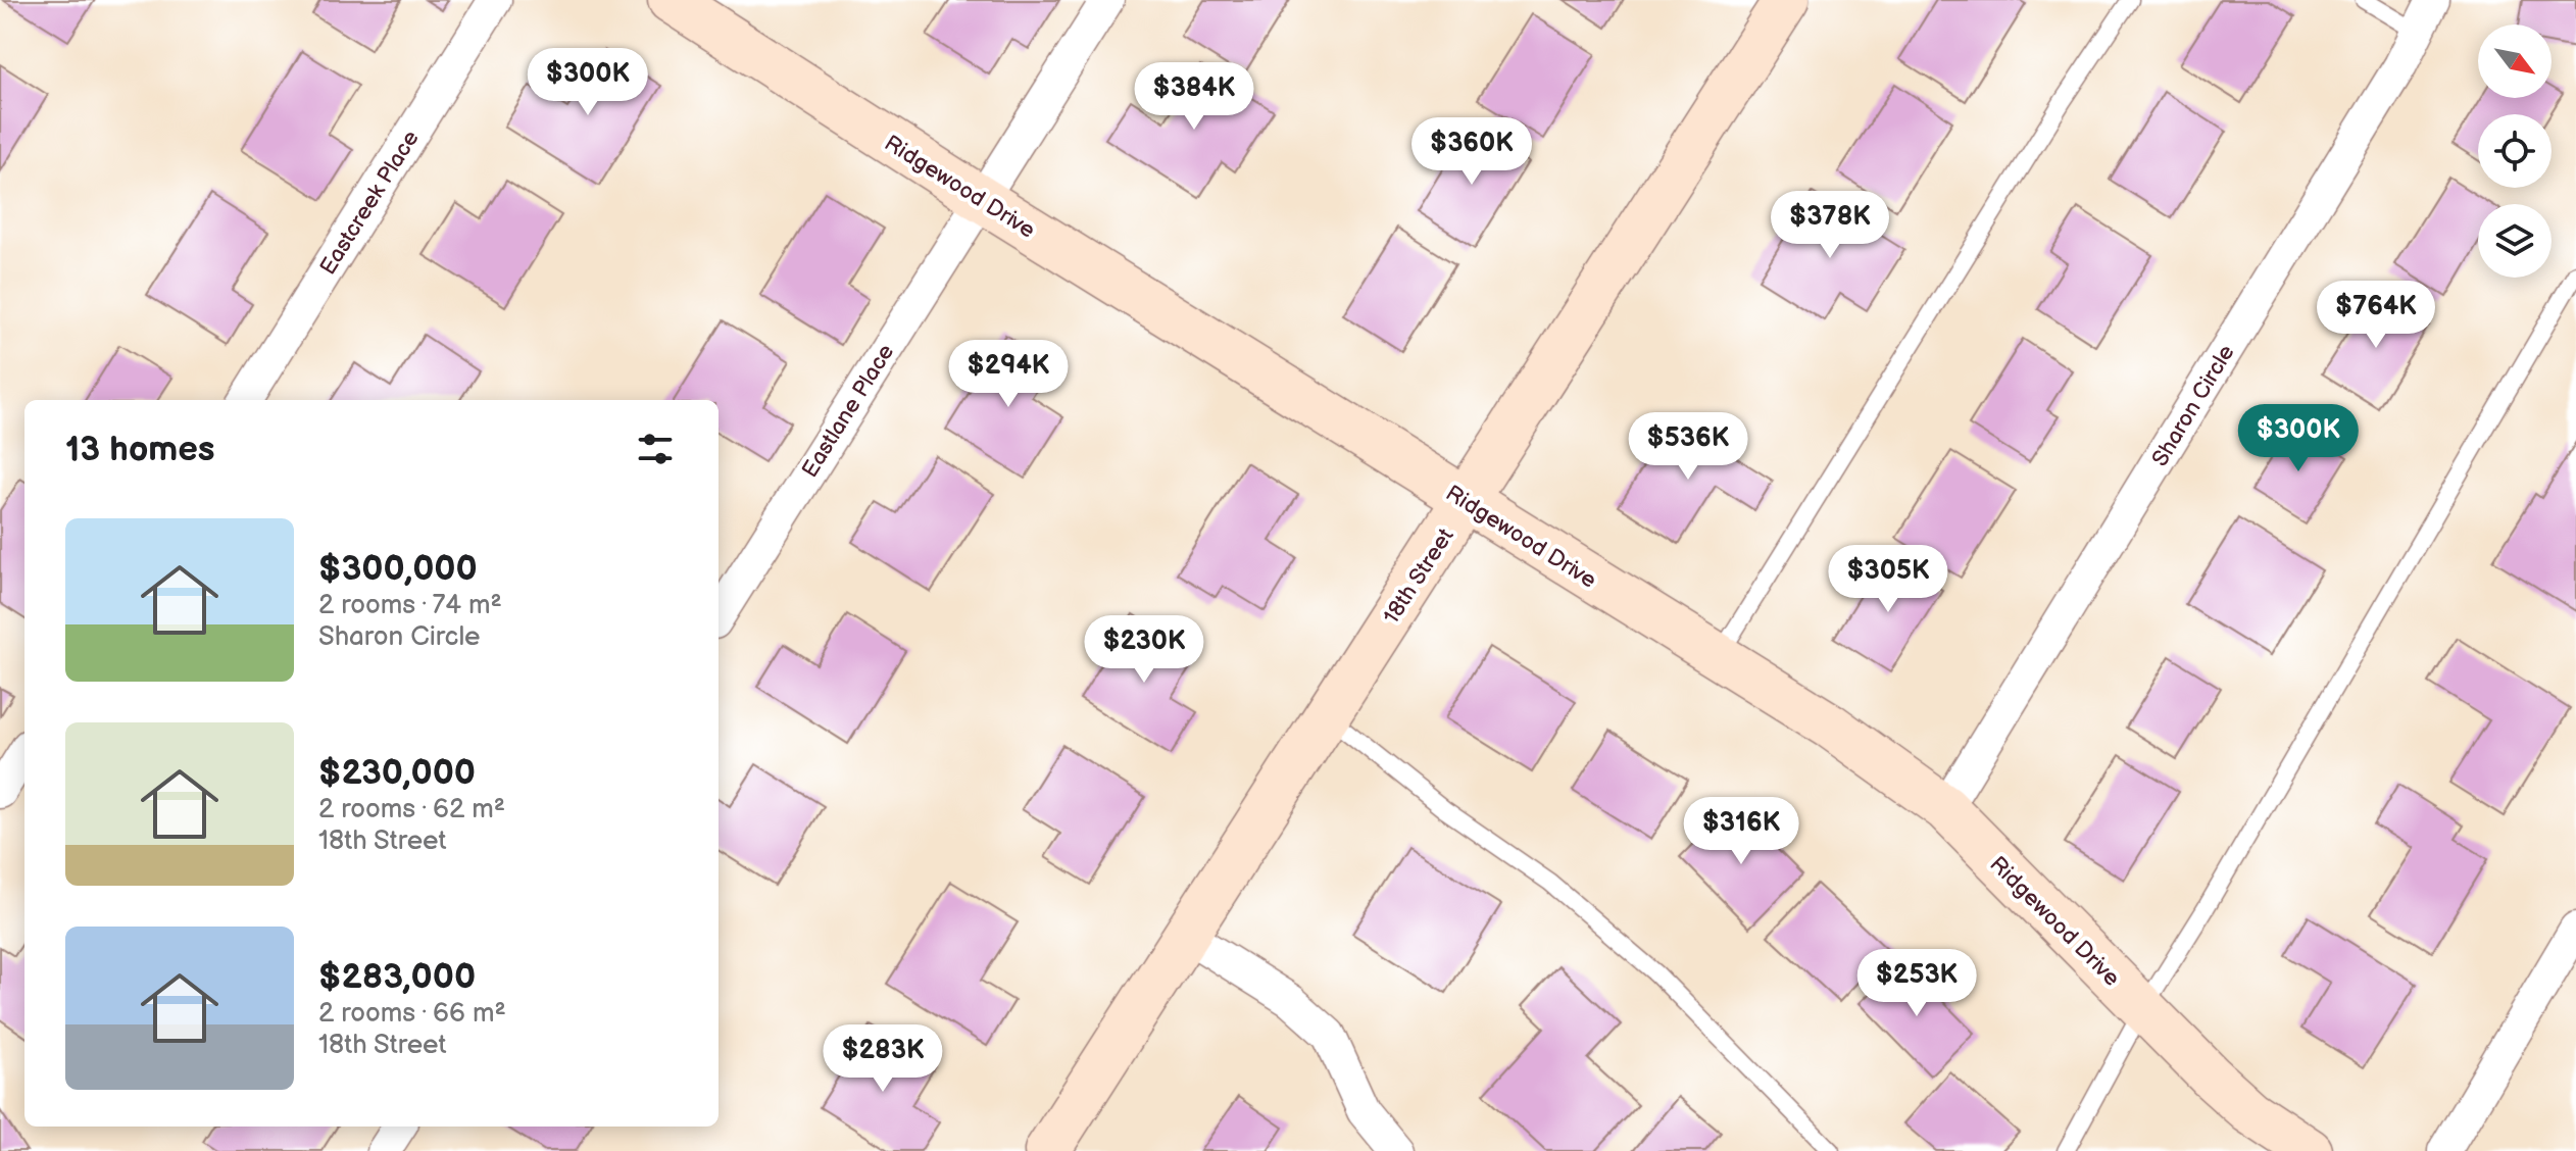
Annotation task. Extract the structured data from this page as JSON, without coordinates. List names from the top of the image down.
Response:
{
  "streets": {
    "street": [
      "Ridgewood Drive",
      "Eastcreek Place",
      "Sharon Circle",
      "Eastlane Place",
      "18th Street"
    ]
  },
  "crossings": [
    ["Ridgewood Drive", "Sharon Circle"],
    ["Ridgewood Drive", "Eastlane Place"],
    ["Ridgewood Drive", "18th Street"]
  ],
  "north": "bottom right",
  "page": {
    "price": [
      "$300K",
      "$384K",
      "$360K",
      "$378K",
      "$764K",
      "$294K",
      "$300K",
      "$536K",
      "$305K",
      "$230K",
      "$316K",
      "$253K",
      "$283K"
    ],
    "heading": "13 homes",
    "list": [
      {
        "name": "$300,000",
        "note": "2 rooms · 74 m² · Sharon Circle"
      },
      {
        "name": "$230,000",
        "note": "2 rooms · 62 m² · 18th Street"
      },
      {
        "name": "$283,000",
        "note": "2 rooms · 66 m² · 18th Street"
      }
    ]
  }
}
